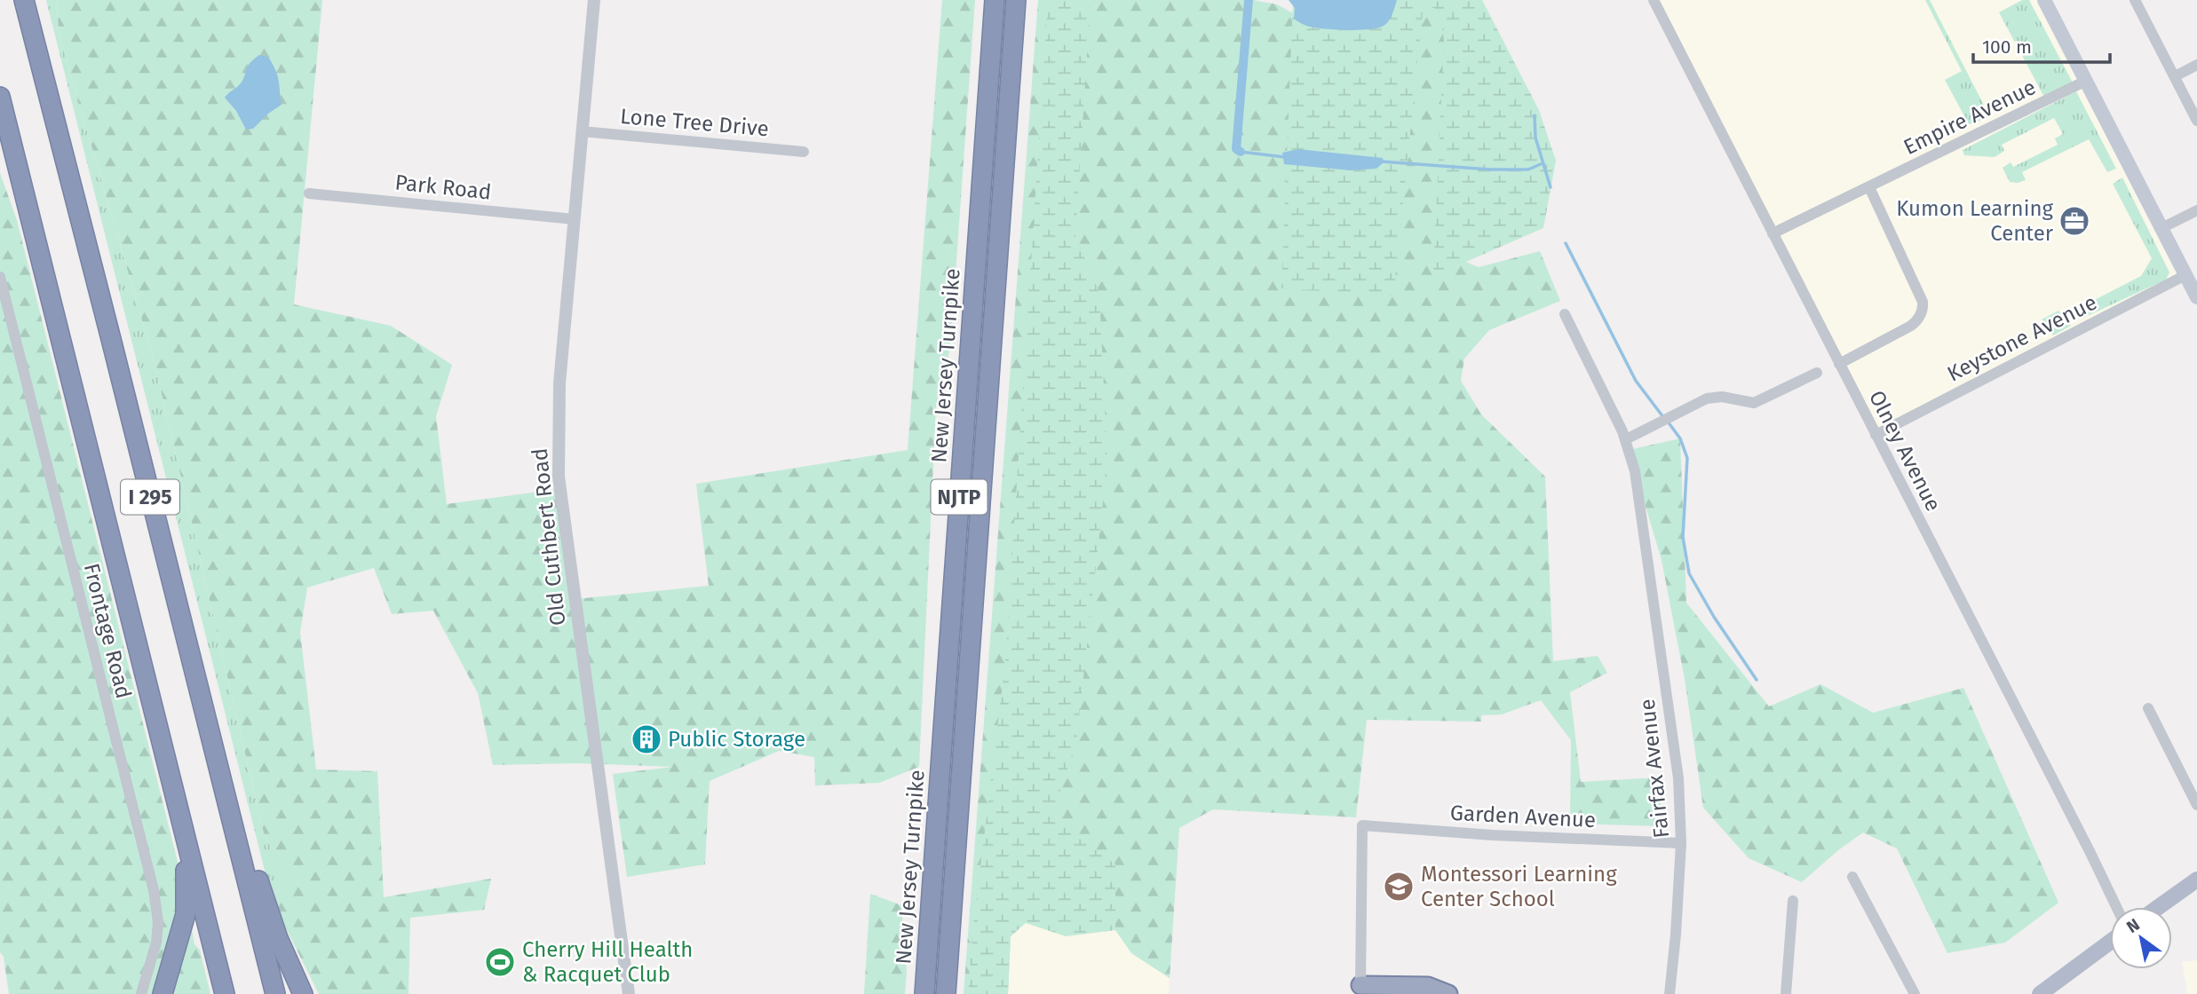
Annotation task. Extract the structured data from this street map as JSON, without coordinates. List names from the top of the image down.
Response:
{
  "streets": {
    "highway": ["New Jersey Turnpike", "I 295", "NJTP"],
    "street": [
      "Empire Avenue",
      "Lone Tree Drive",
      "Park Road",
      "Keystone Avenue",
      "Olney Avenue",
      "Old Cuthbert Road",
      "Frontage Road",
      "Fairfax Avenue",
      "Garden Avenue"
    ]
  },
  "crossings": [
    ["Empire Avenue", "Olney Avenue"],
    ["Lone Tree Drive", "Old Cuthbert Road"],
    ["Park Road", "Old Cuthbert Road"],
    ["Keystone Avenue", "Olney Avenue"],
    ["Fairfax Avenue", "Garden Avenue"]
  ],
  "places": {
    "office": ["Kumon Learning Center"],
    "building": ["Public Storage"],
    "school or university": ["Montessori Learning Center School"],
    "sports": ["Cherry Hill Health & Racquet Club"]
  },
  "scale_bar": "100 m",
  "north": "top left"
}
